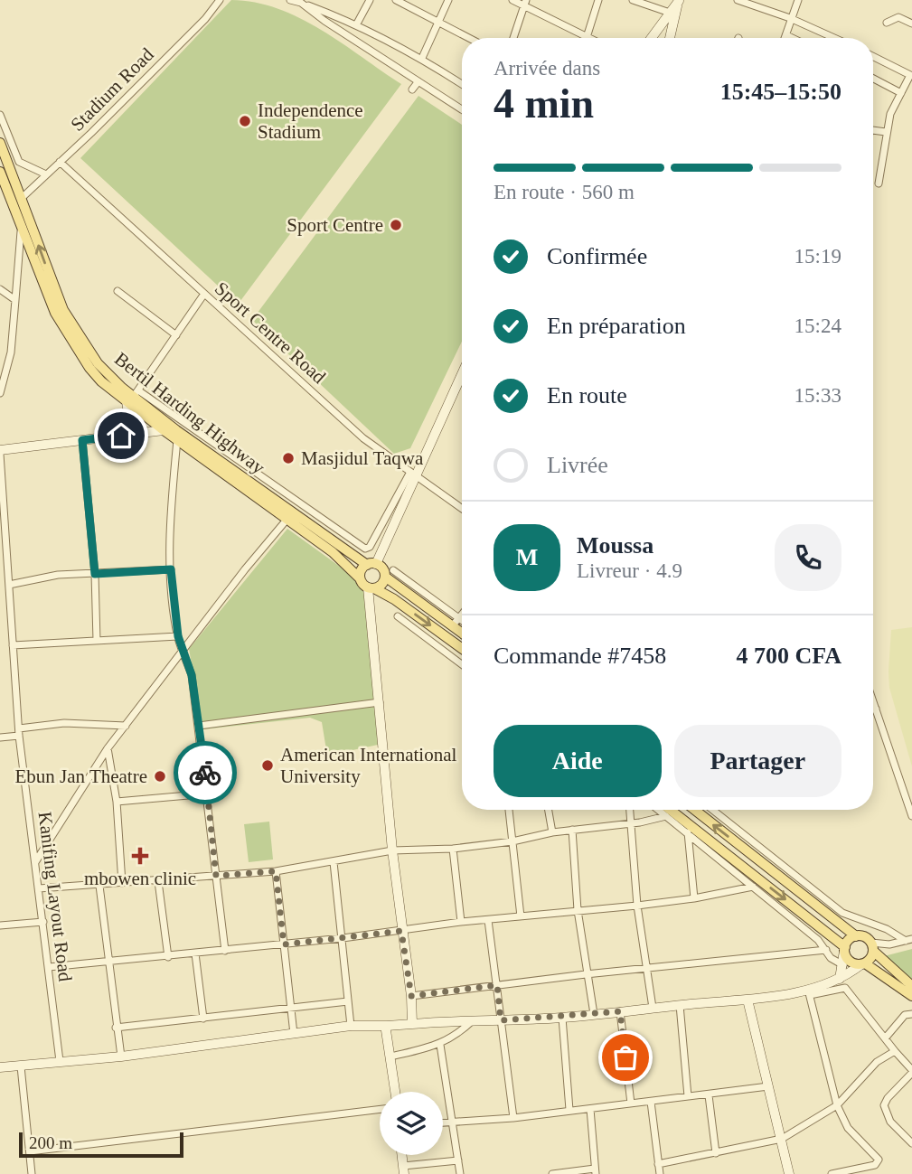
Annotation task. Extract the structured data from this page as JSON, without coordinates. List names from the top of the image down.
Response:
{
  "streets": {
    "main road": ["Bertil Harding Highway"],
    "street": ["Stadium Road", "Sport Centre Road", "Kanifing Layout Road"]
  },
  "crossings": [
    ["Stadium Road", "Sport Centre Road"],
    ["Stadium Road", "Bertil Harding Highway"]
  ],
  "places": {
    "other": [
      "Independence Stadium",
      "Sport Centre",
      "Masjidul Taqwa",
      "American International University",
      "Ebun Jan Theatre"
    ],
    "health": ["mbowen clinic"]
  },
  "scale_bar": "200 m",
  "page": {
    "heading": ["4 min", "Arrivée dans", "15:45–15:50"],
    "panel": [
      "Moussa",
      "Livreur · 4.9",
      "Commande #7458",
      "4 700 CFA"
    ],
    "bar": "En route · 560 m",
    "list": [
      ["Confirmée", "15:19"],
      ["En préparation", "15:24"],
      ["En route", "15:33"],
      "Livrée"
    ],
    "round": "M",
    "buttons": ["Aide", "Partager"],
    "scale": "200 m"
  }
}
